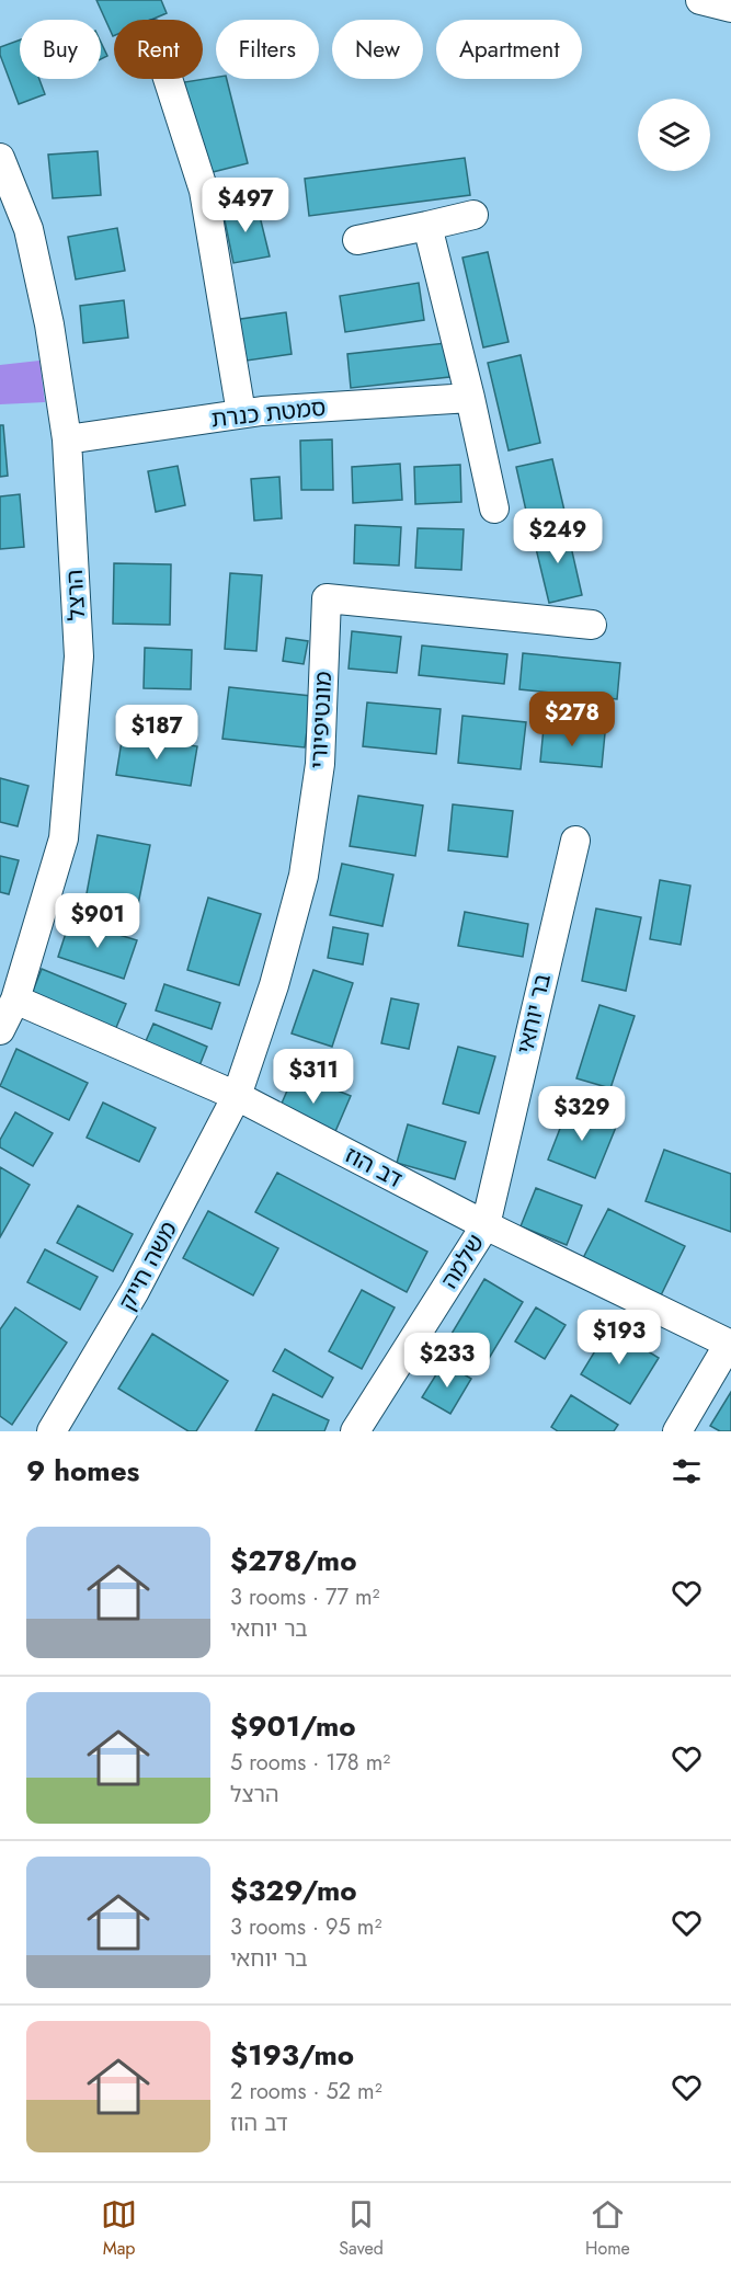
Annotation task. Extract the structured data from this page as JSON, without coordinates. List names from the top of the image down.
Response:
{
  "streets": {
    "street": [
      "סמטת כנרת",
      "הרצל",
      "מונטיפיורי",
      "בר יוחאי",
      "דב הוז",
      "שלמה",
      "משה חייק"
    ]
  },
  "crossings": [
    ["סמטת כנרת", "הרצל"],
    ["הרצל", "דב הוז"],
    ["מונטיפיורי", "דב הוז"],
    ["מונטיפיורי", "משה חייק"],
    ["בר יוחאי", "דב הוז"],
    ["בר יוחאי", "שלמה"],
    ["דב הוז", "שלמה"],
    ["דב הוז", "משה חייק"]
  ],
  "page": {
    "chip": [
      "Buy",
      "Rent",
      "Filters",
      "New",
      "Apartment"
    ],
    "price": [
      "$497",
      "$249",
      "$278",
      "$187",
      "$901",
      "$311",
      "$329",
      "$193",
      "$233"
    ],
    "heading": "9 homes",
    "list": [
      {
        "name": "$278/mo",
        "note": "3 rooms · 77 m² · בר יוחאי"
      },
      {
        "name": "$901/mo",
        "note": "5 rooms · 178 m² · הרצל"
      },
      {
        "name": "$329/mo",
        "note": "3 rooms · 95 m² · בר יוחאי"
      },
      {
        "name": "$193/mo",
        "note": "2 rooms · 52 m² · דב הוז"
      }
    ],
    "tabs": ["Map", "Saved", "Home"]
  }
}
